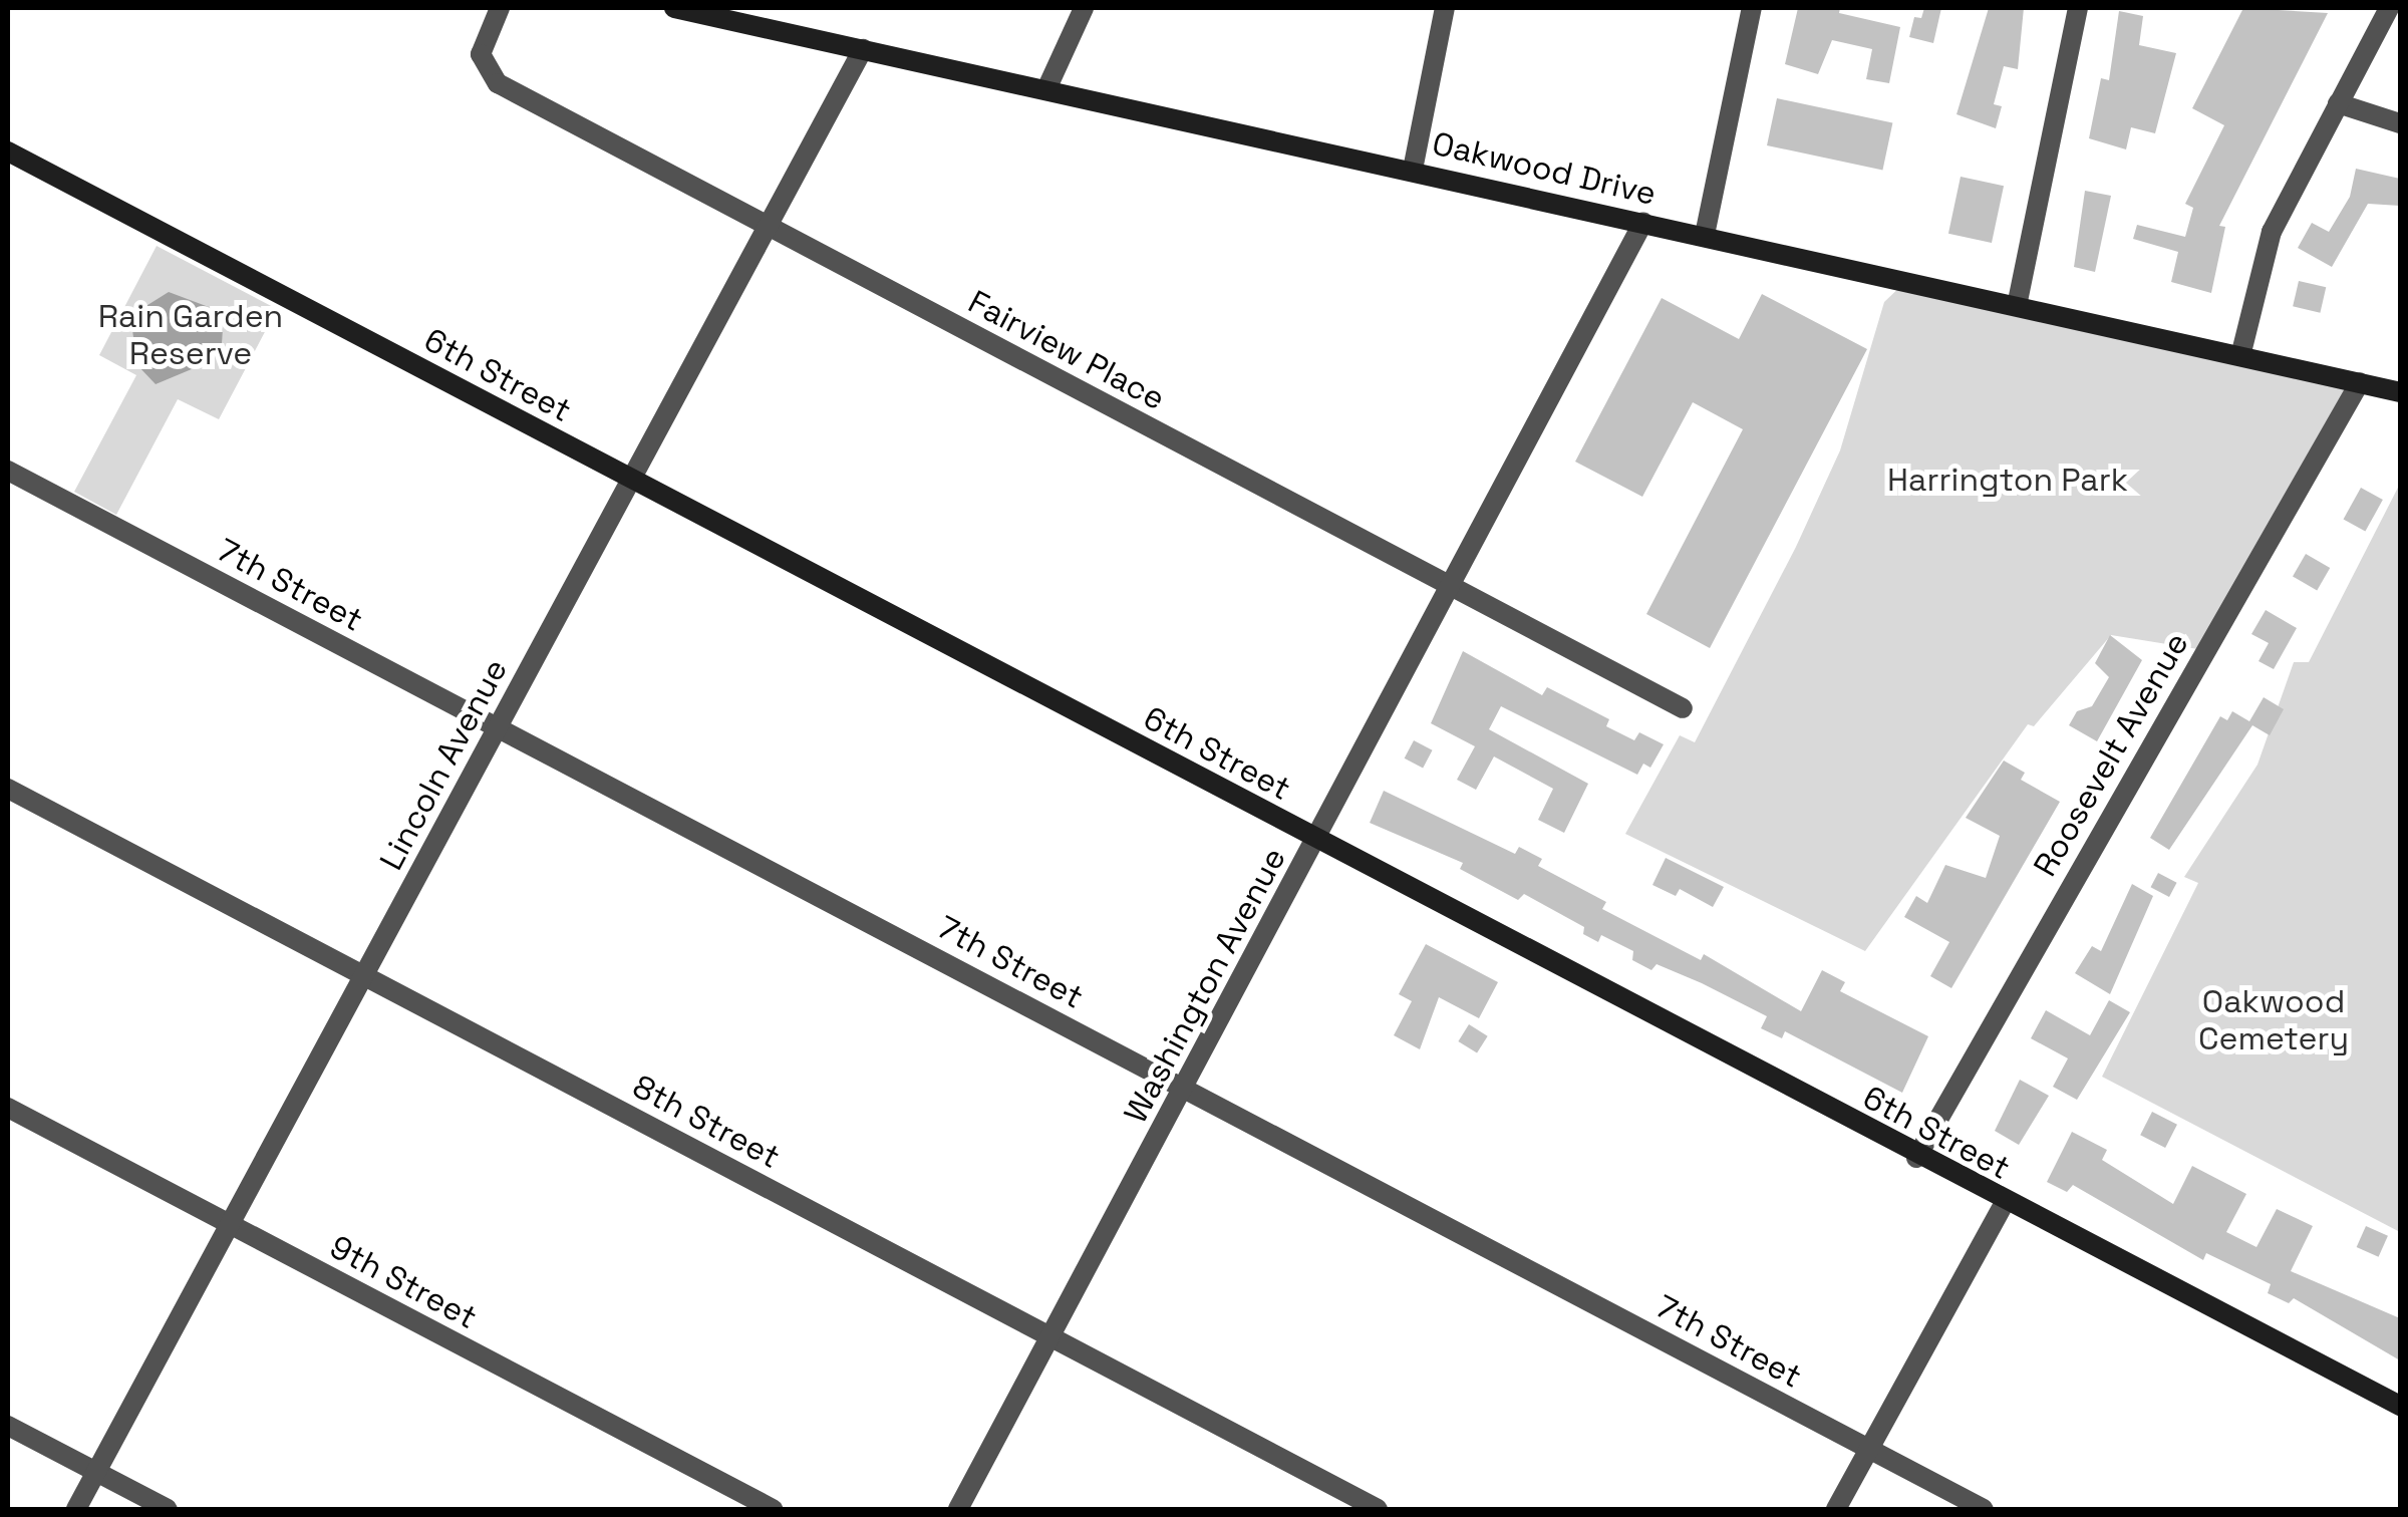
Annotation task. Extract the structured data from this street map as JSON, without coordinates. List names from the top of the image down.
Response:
{
  "streets": {
    "street": [
      "Oakwood Drive",
      "Fairview Place",
      "6th Street",
      "7th Street",
      "Roosevelt Avenue",
      "Lincoln Avenue",
      "Washington Avenue",
      "8th Street",
      "9th Street"
    ]
  },
  "crossings": [
    ["Oakwood Drive", "Roosevelt Avenue"],
    ["Oakwood Drive", "Lincoln Avenue"],
    ["Oakwood Drive", "Washington Avenue"],
    ["Fairview Place", "Lincoln Avenue"],
    ["Fairview Place", "Washington Avenue"],
    ["6th Street", "Roosevelt Avenue"],
    ["6th Street", "Lincoln Avenue"],
    ["6th Street", "Washington Avenue"],
    ["7th Street", "Lincoln Avenue"],
    ["7th Street", "Washington Avenue"],
    ["Lincoln Avenue", "8th Street"],
    ["Lincoln Avenue", "9th Street"],
    ["Washington Avenue", "8th Street"]
  ],
  "parks": ["Rain Garden Reserve", "Harrington Park", "Oakwood Cemetery"]
}
